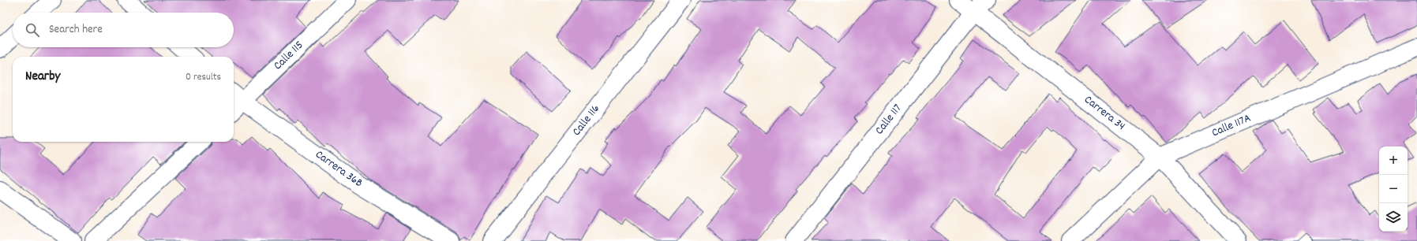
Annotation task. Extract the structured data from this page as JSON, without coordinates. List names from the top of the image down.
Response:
{
  "streets": {
    "street": [
      "Calle 115",
      "Carrera 34",
      "Calle 117",
      "Calle 116",
      "Calle 117A",
      "Carrera 36B"
    ]
  },
  "crossings": [
    ["Calle 115", "Carrera 36B"],
    ["Carrera 34", "Calle 117"],
    ["Carrera 34", "Calle 117A"]
  ],
  "page": {
    "search": "Search here",
    "heading": ["Nearby", "0 results"],
    "map_buttons": ["+", "−"]
  }
}
